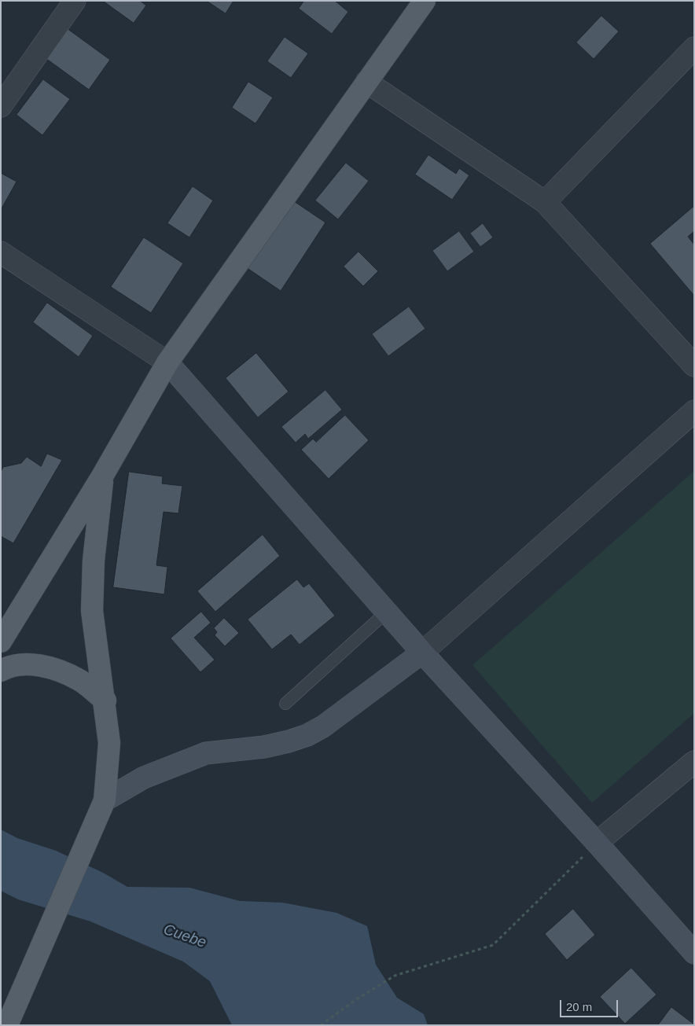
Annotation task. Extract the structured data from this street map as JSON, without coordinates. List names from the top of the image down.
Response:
{
  "water": ["Cuebe"],
  "scale_bar": "20 m"
}
